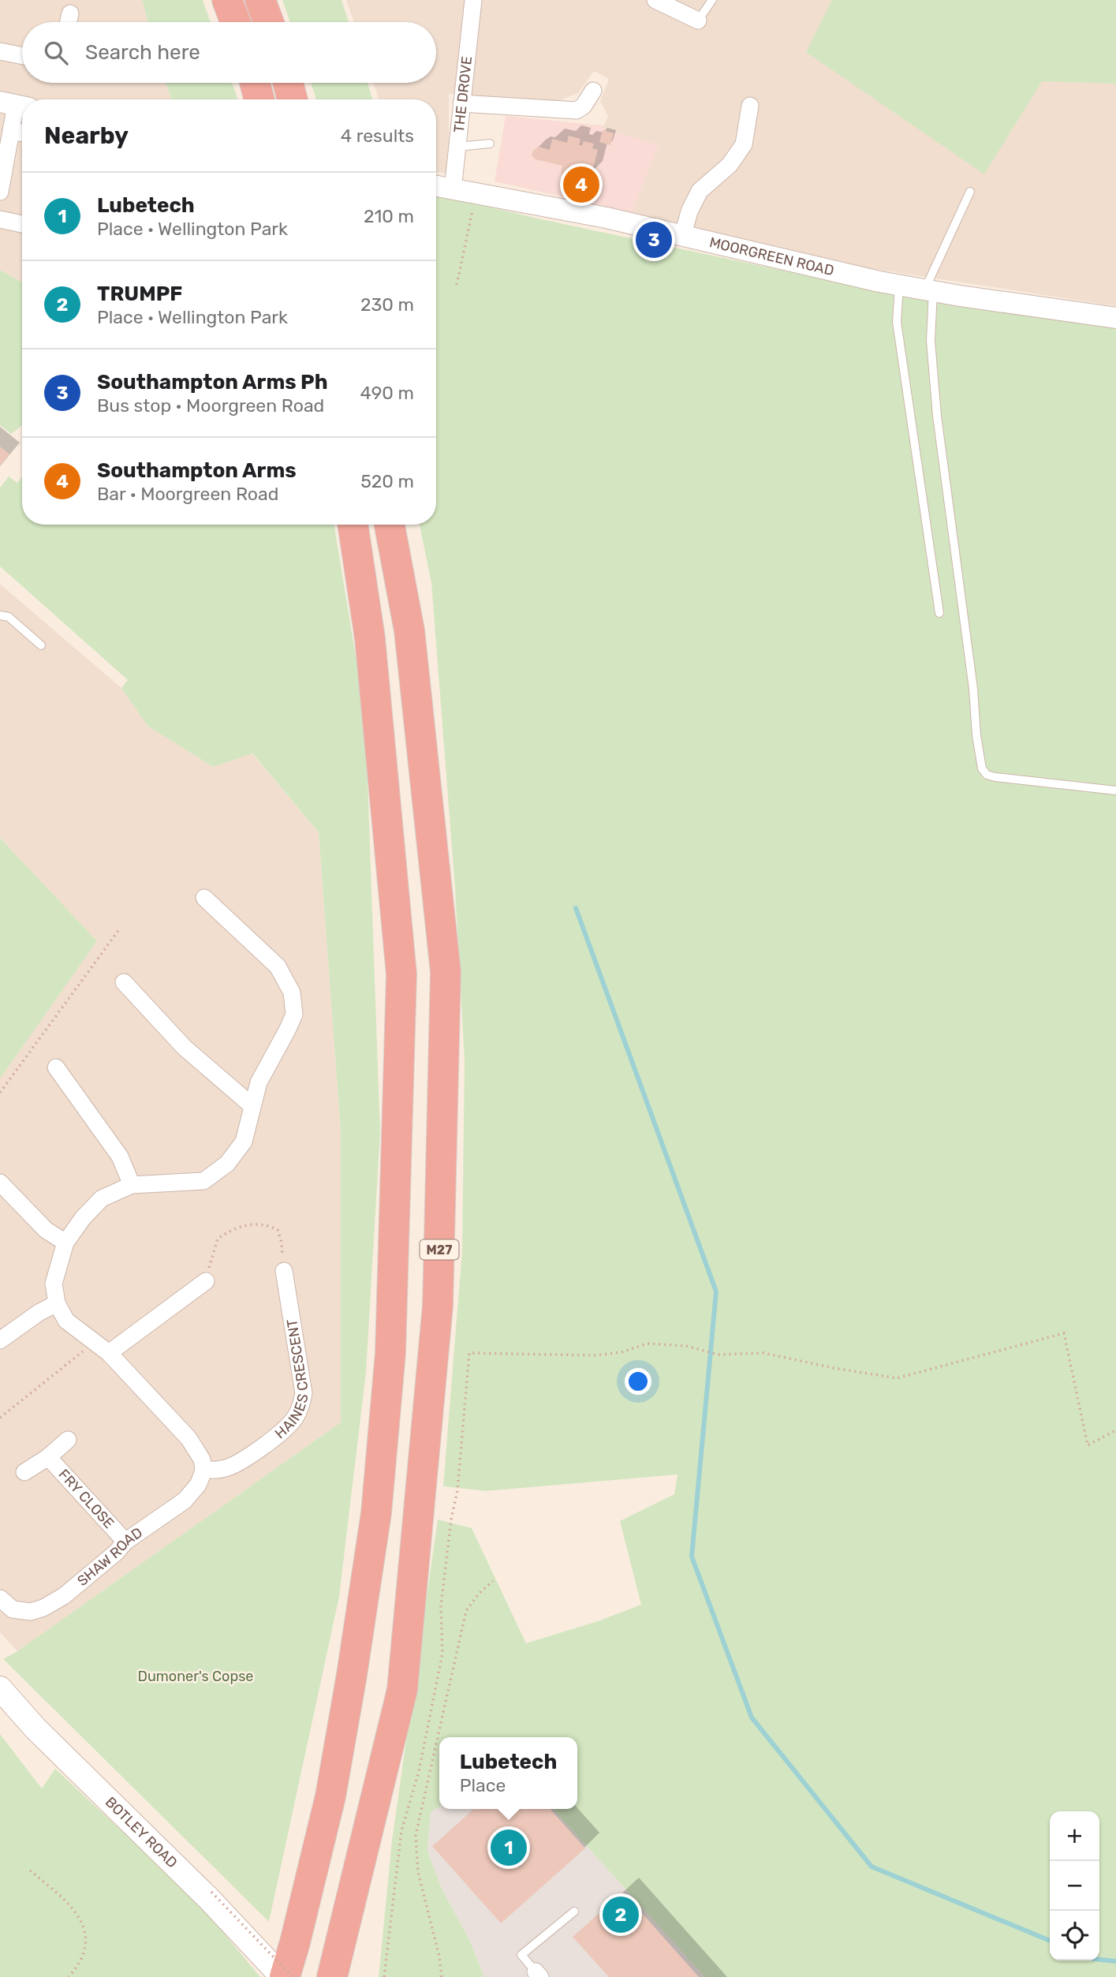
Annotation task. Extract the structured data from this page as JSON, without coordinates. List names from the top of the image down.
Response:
{
  "streets": {
    "highway": ["M27"],
    "main road": ["BOTLEY ROAD"],
    "street": [
      "THE DROVE",
      "MOORGREEN ROAD",
      "HAINES CRESCENT",
      "FRY CLOSE",
      "SHAW ROAD"
    ]
  },
  "crossings": [
    ["THE DROVE", "MOORGREEN ROAD"],
    ["HAINES CRESCENT", "SHAW ROAD"],
    ["FRY CLOSE", "SHAW ROAD"]
  ],
  "parks": ["Dumoner's Copse"],
  "page": {
    "search": "Search here",
    "heading": ["Nearby", "4 results"],
    "pins": [
      "4",
      "3",
      "1",
      "2"
    ],
    "list": [
      {
        "mark": "1",
        "name": "Lubetech",
        "note": "Place · Wellington Park",
        "value": "210 m"
      },
      {
        "mark": "2",
        "name": "TRUMPF",
        "note": "Place · Wellington Park",
        "value": "230 m"
      },
      {
        "mark": "3",
        "name": "Southampton Arms Ph",
        "note": "Bus stop · Moorgreen Road",
        "value": "490 m"
      },
      {
        "mark": "4",
        "name": "Southampton Arms",
        "note": "Bar · Moorgreen Road",
        "value": "520 m"
      }
    ],
    "popup": ["Lubetech", "Place"],
    "map_buttons": ["+", "−"]
  }
}
